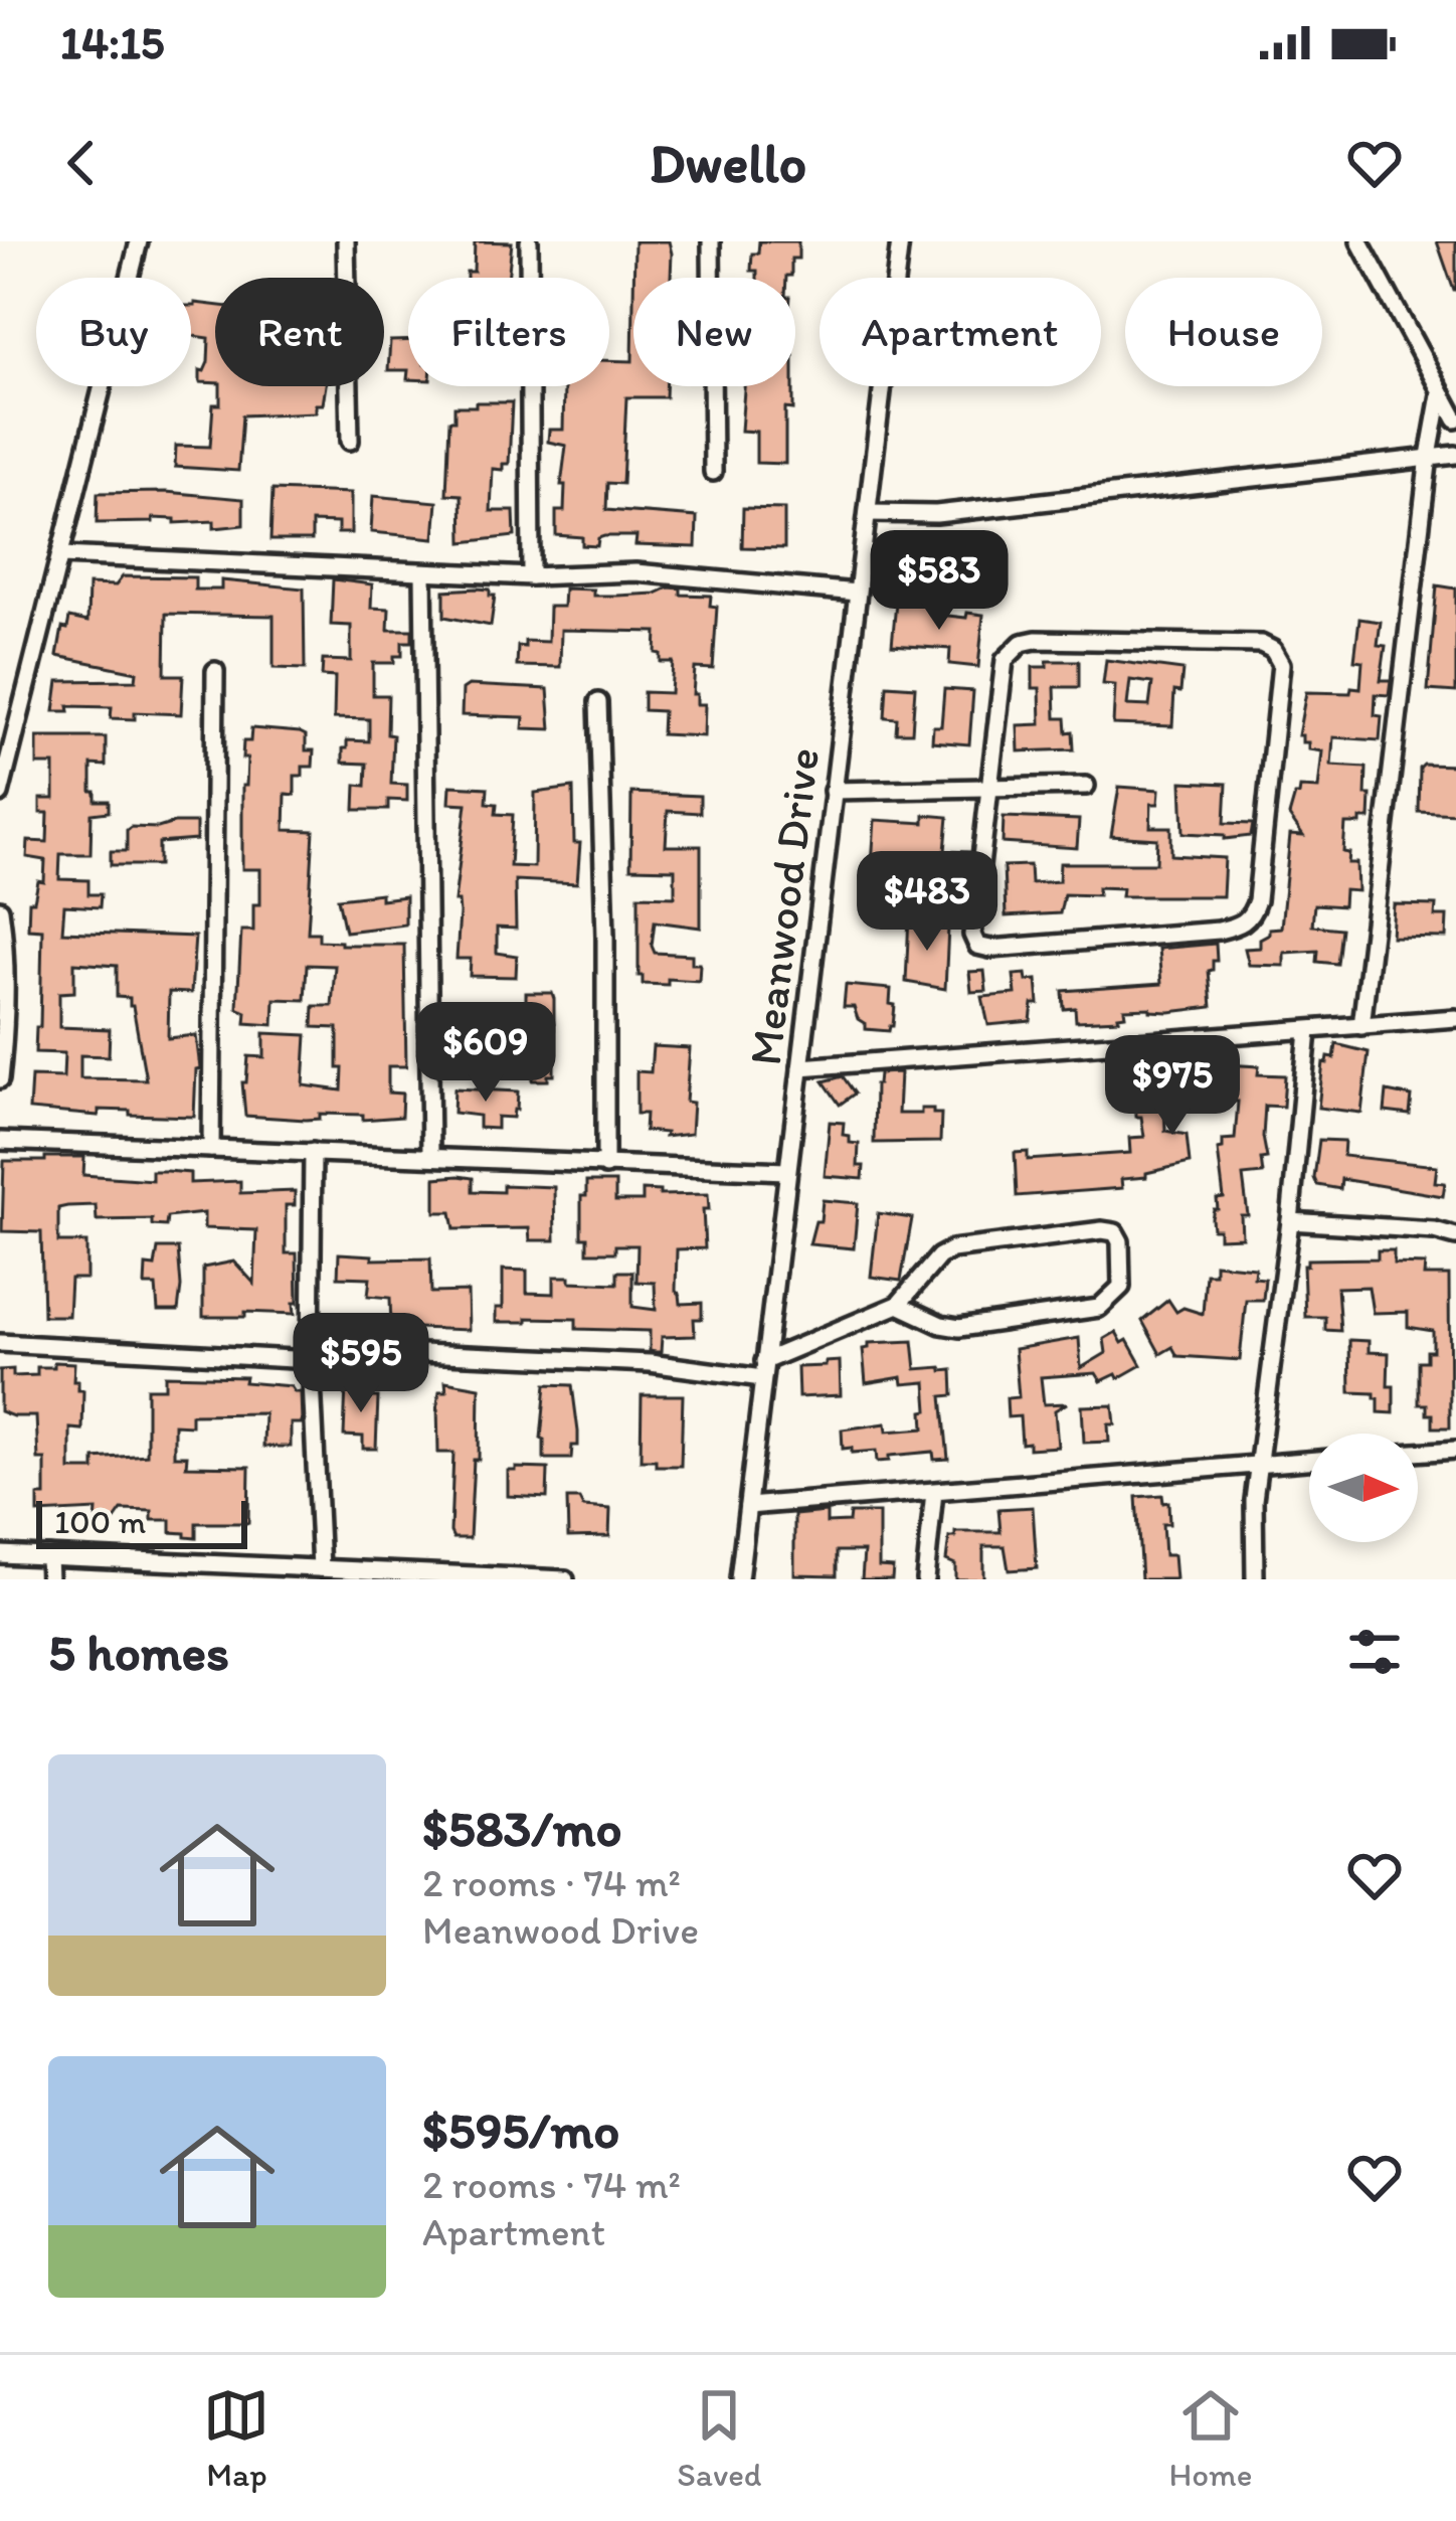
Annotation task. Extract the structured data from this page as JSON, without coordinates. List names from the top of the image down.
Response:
{
  "streets": {
    "street": ["Meanwood Drive"]
  },
  "scale_bar": "100 m",
  "north": "right",
  "page": {
    "status": "14:15",
    "header": "Dwello",
    "chip": [
      "Buy",
      "Rent",
      "Filters",
      "New",
      "Apartment",
      "House"
    ],
    "price": [
      "$583",
      "$483",
      "$609",
      "$975",
      "$595"
    ],
    "scale": "100 m",
    "heading": "5 homes",
    "list": [
      {
        "name": "$583/mo",
        "note": "2 rooms · 74 m² · Meanwood Drive"
      },
      {
        "name": "$595/mo",
        "note": "2 rooms · 74 m² · Apartment"
      }
    ],
    "tabs": ["Map", "Saved", "Home"]
  }
}
